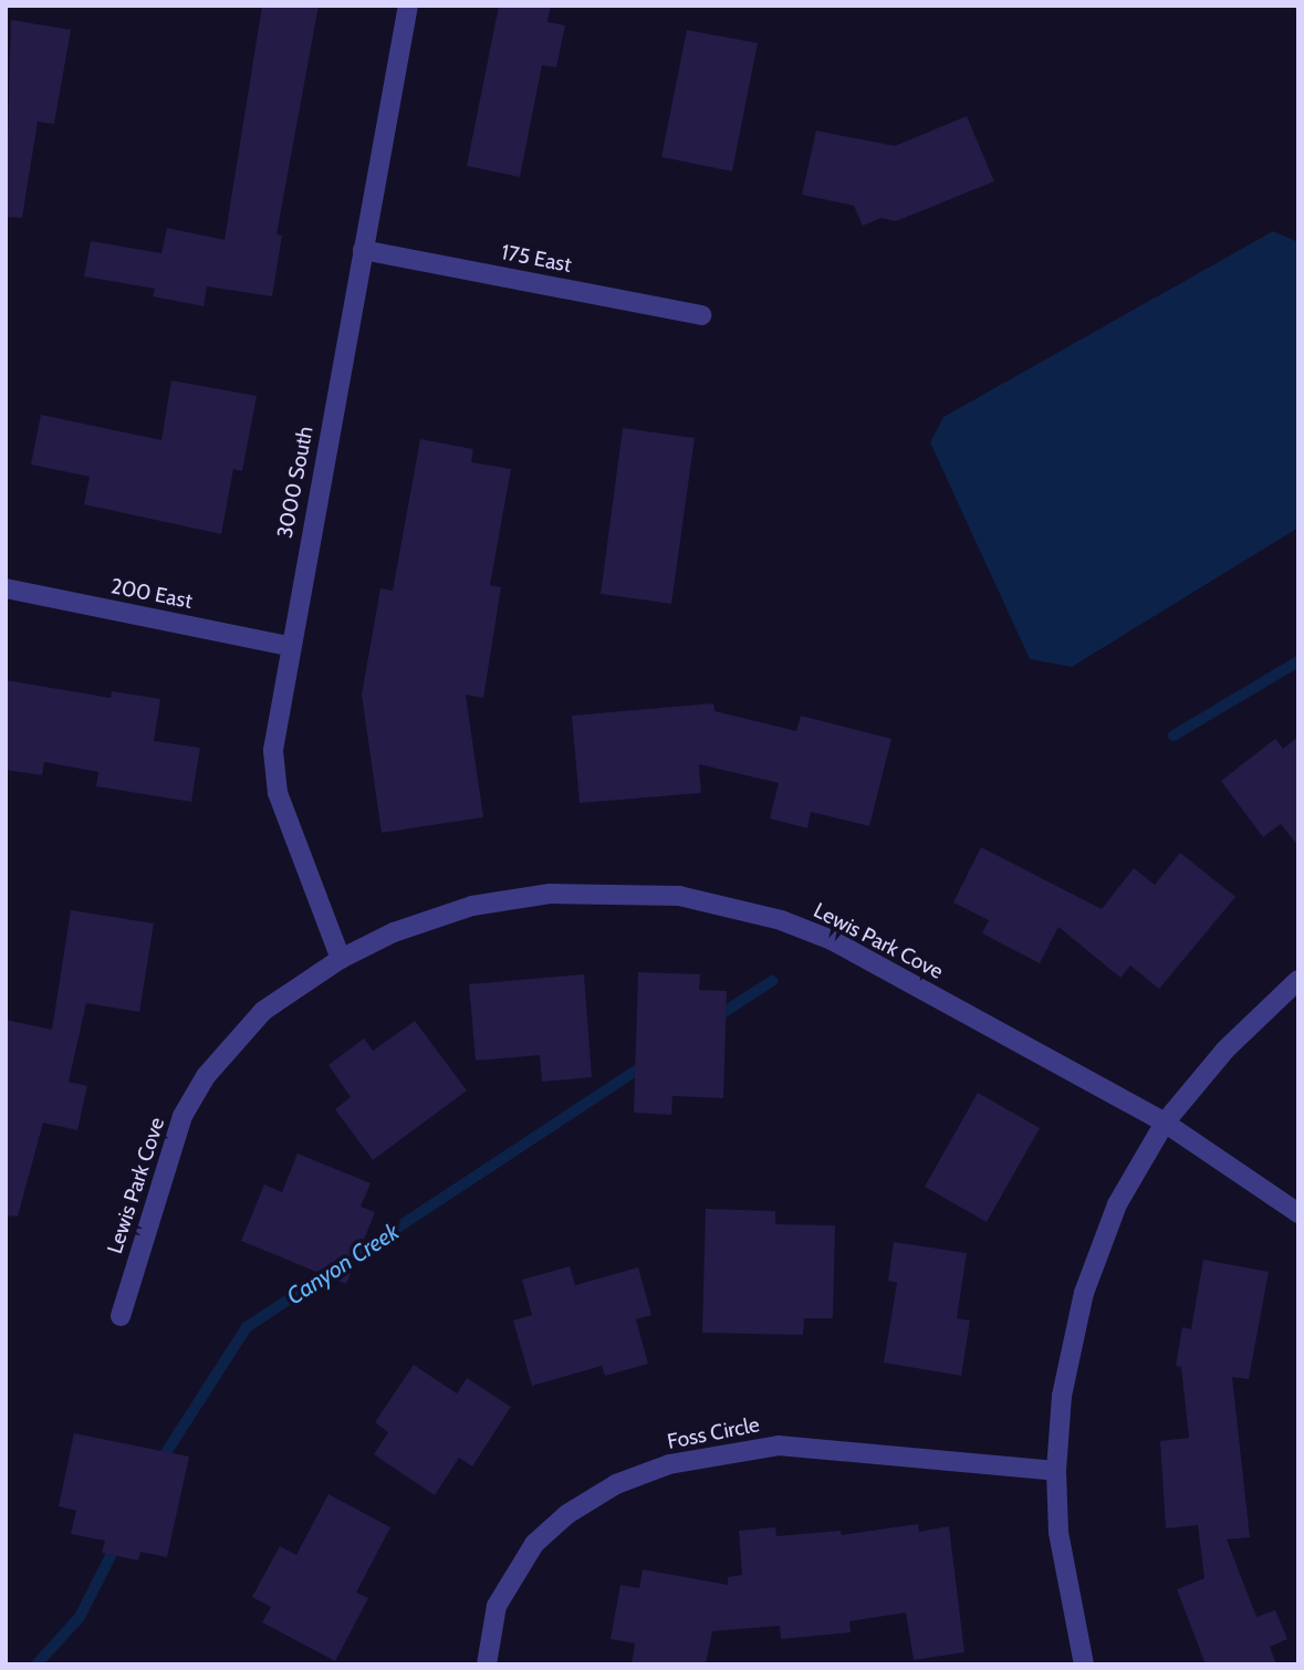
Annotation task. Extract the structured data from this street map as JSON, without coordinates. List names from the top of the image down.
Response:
{
  "streets": {
    "street": [
      "175 East",
      "3000 South",
      "200 East",
      "Lewis Park Cove",
      "Foss Circle"
    ]
  },
  "crossings": [
    ["175 East", "3000 South"],
    ["3000 South", "200 East"],
    ["3000 South", "Lewis Park Cove"]
  ],
  "water": ["Canyon Creek"]
}
